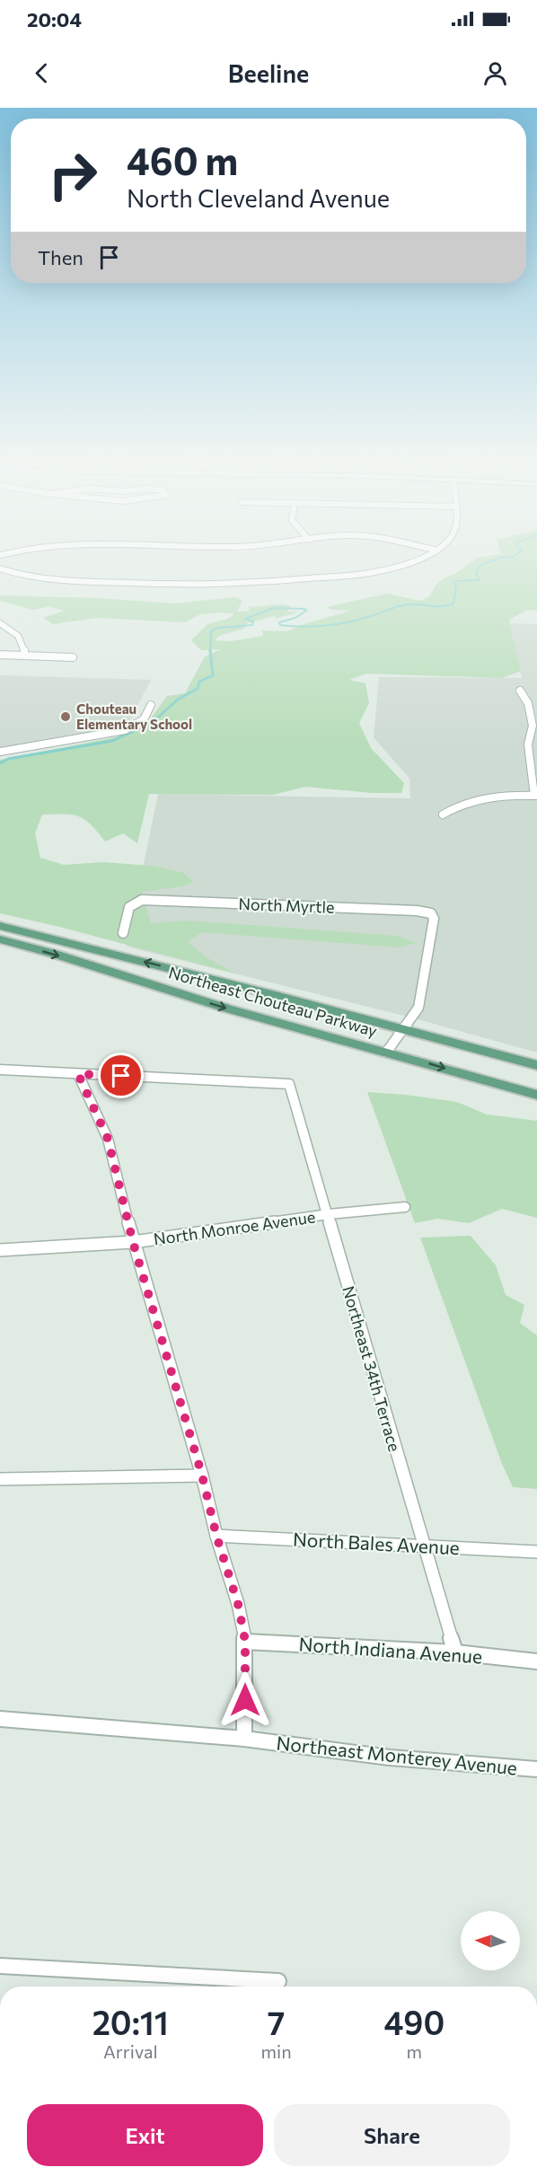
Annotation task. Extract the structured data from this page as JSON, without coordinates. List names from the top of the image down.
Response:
{
  "streets": {
    "main road": ["Northeast Chouteau Parkway"],
    "street": [
      "North Myrtle",
      "North Monroe Avenue",
      "Northeast 34th Terrace",
      "North Bales Avenue",
      "North Indiana Avenue",
      "Northeast Monterey Avenue"
    ]
  },
  "crossings": [
    ["North Myrtle", "Northeast Chouteau Parkway"],
    ["North Monroe Avenue", "Northeast 34th Terrace"],
    ["Northeast 34th Terrace", "North Bales Avenue"],
    ["Northeast 34th Terrace", "North Indiana Avenue"]
  ],
  "places": ["Chouteau Elementary School"],
  "north": "left",
  "page": {
    "status": "20:04",
    "header": "Beeline",
    "turn": ["460 m", "North Cleveland Avenue"],
    "then": "Then",
    "eta": [
      "20:11",
      "Arrival",
      "7",
      "min",
      "490",
      "m"
    ],
    "buttons": ["Exit", "Share"]
  }
}
